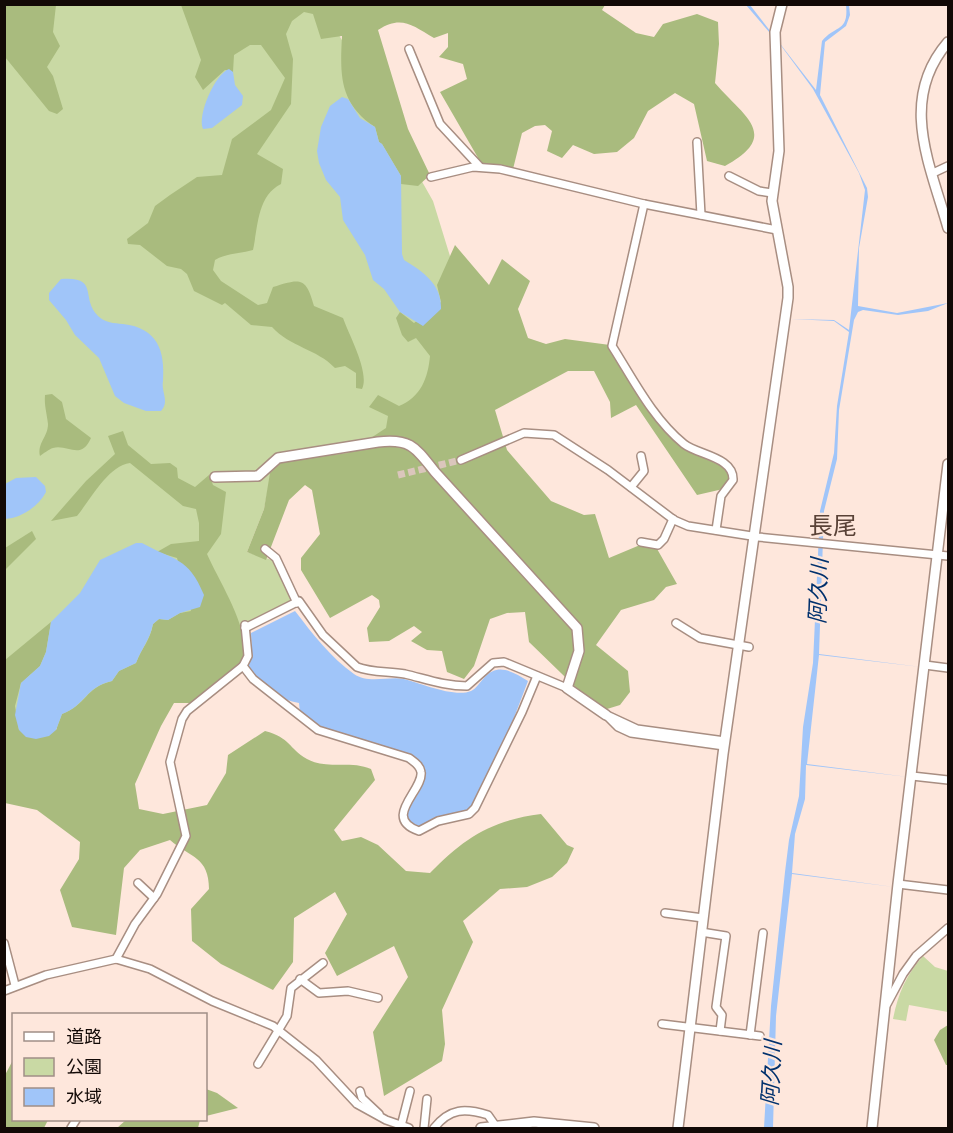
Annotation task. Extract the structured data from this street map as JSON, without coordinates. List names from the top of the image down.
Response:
{
  "districts": ["長尾"],
  "water": ["阿久川"],
  "legend": ["道路", "公園", "水域"]
}
